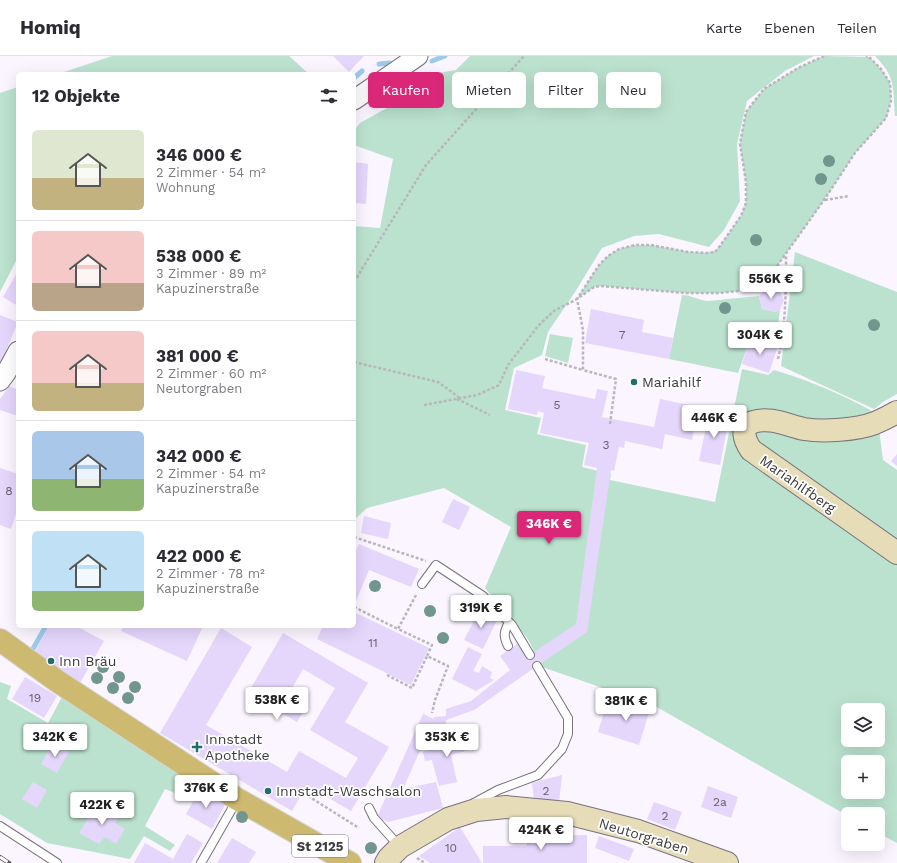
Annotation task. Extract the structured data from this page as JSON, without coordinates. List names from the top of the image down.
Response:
{
  "streets": {
    "main road": ["Mariahilfberg", "Neutorgraben", "St 2125"]
  },
  "places": {
    "other": ["Mariahilf", "Inn Bräu", "Innstadt-Waschsalon"],
    "health": ["Innstadt Apotheke"]
  },
  "house_numbers": [
    "7",
    "5",
    "3",
    "8",
    "11",
    "19",
    "2",
    "2a",
    "2",
    "10"
  ],
  "page": {
    "header": "Homiq",
    "nav": ["Karte", "Ebenen", "Teilen"],
    "chip": [
      "Kaufen",
      "Mieten",
      "Filter",
      "Neu"
    ],
    "heading": "12 Objekte",
    "list": [
      {
        "name": "346 000 €",
        "note": "2 Zimmer · 54 m² · Wohnung"
      },
      {
        "name": "538 000 €",
        "note": "3 Zimmer · 89 m² · Kapuzinerstraße"
      },
      {
        "name": "381 000 €",
        "note": "2 Zimmer · 60 m² · Neutorgraben"
      },
      {
        "name": "342 000 €",
        "note": "2 Zimmer · 54 m² · Kapuzinerstraße"
      },
      {
        "name": "422 000 €",
        "note": "2 Zimmer · 78 m² · Kapuzinerstraße"
      }
    ],
    "price": [
      "556K €",
      "304K €",
      "446K €",
      "346K €",
      "319K €",
      "538K €",
      "381K €",
      "342K €",
      "353K €",
      "376K €",
      "422K €",
      "424K €"
    ],
    "map_buttons": ["+", "−"]
  }
}
